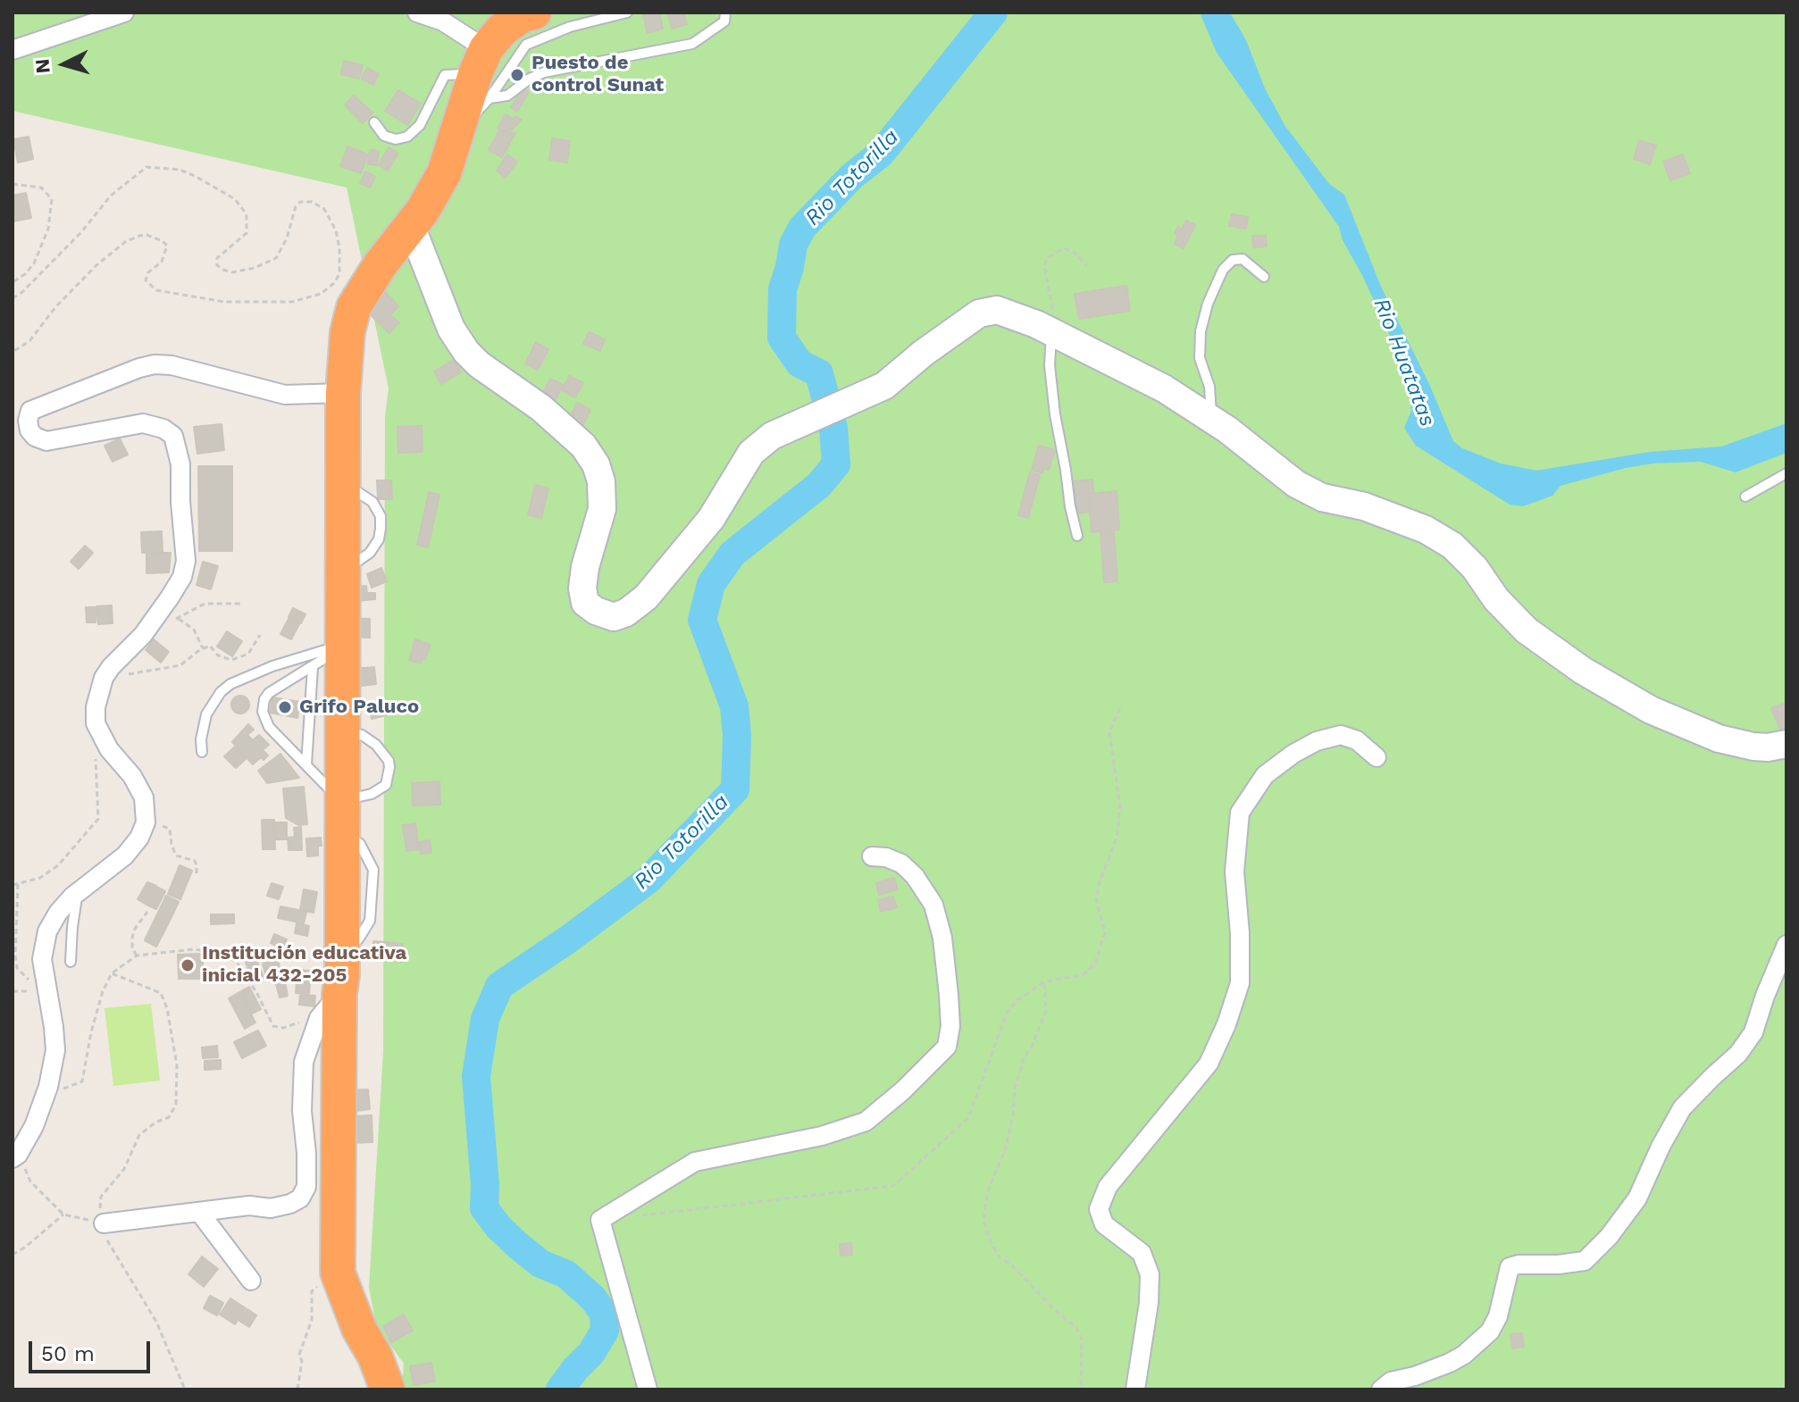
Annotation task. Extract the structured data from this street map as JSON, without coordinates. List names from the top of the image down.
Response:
{
  "water": ["Rio Totorilla", "Rio Huatatas"],
  "places": ["Puesto de control Sunat", "Grifo Paluco", "Institución educativa inicial 432-205"],
  "scale_bar": "50 m",
  "north": "left"
}
